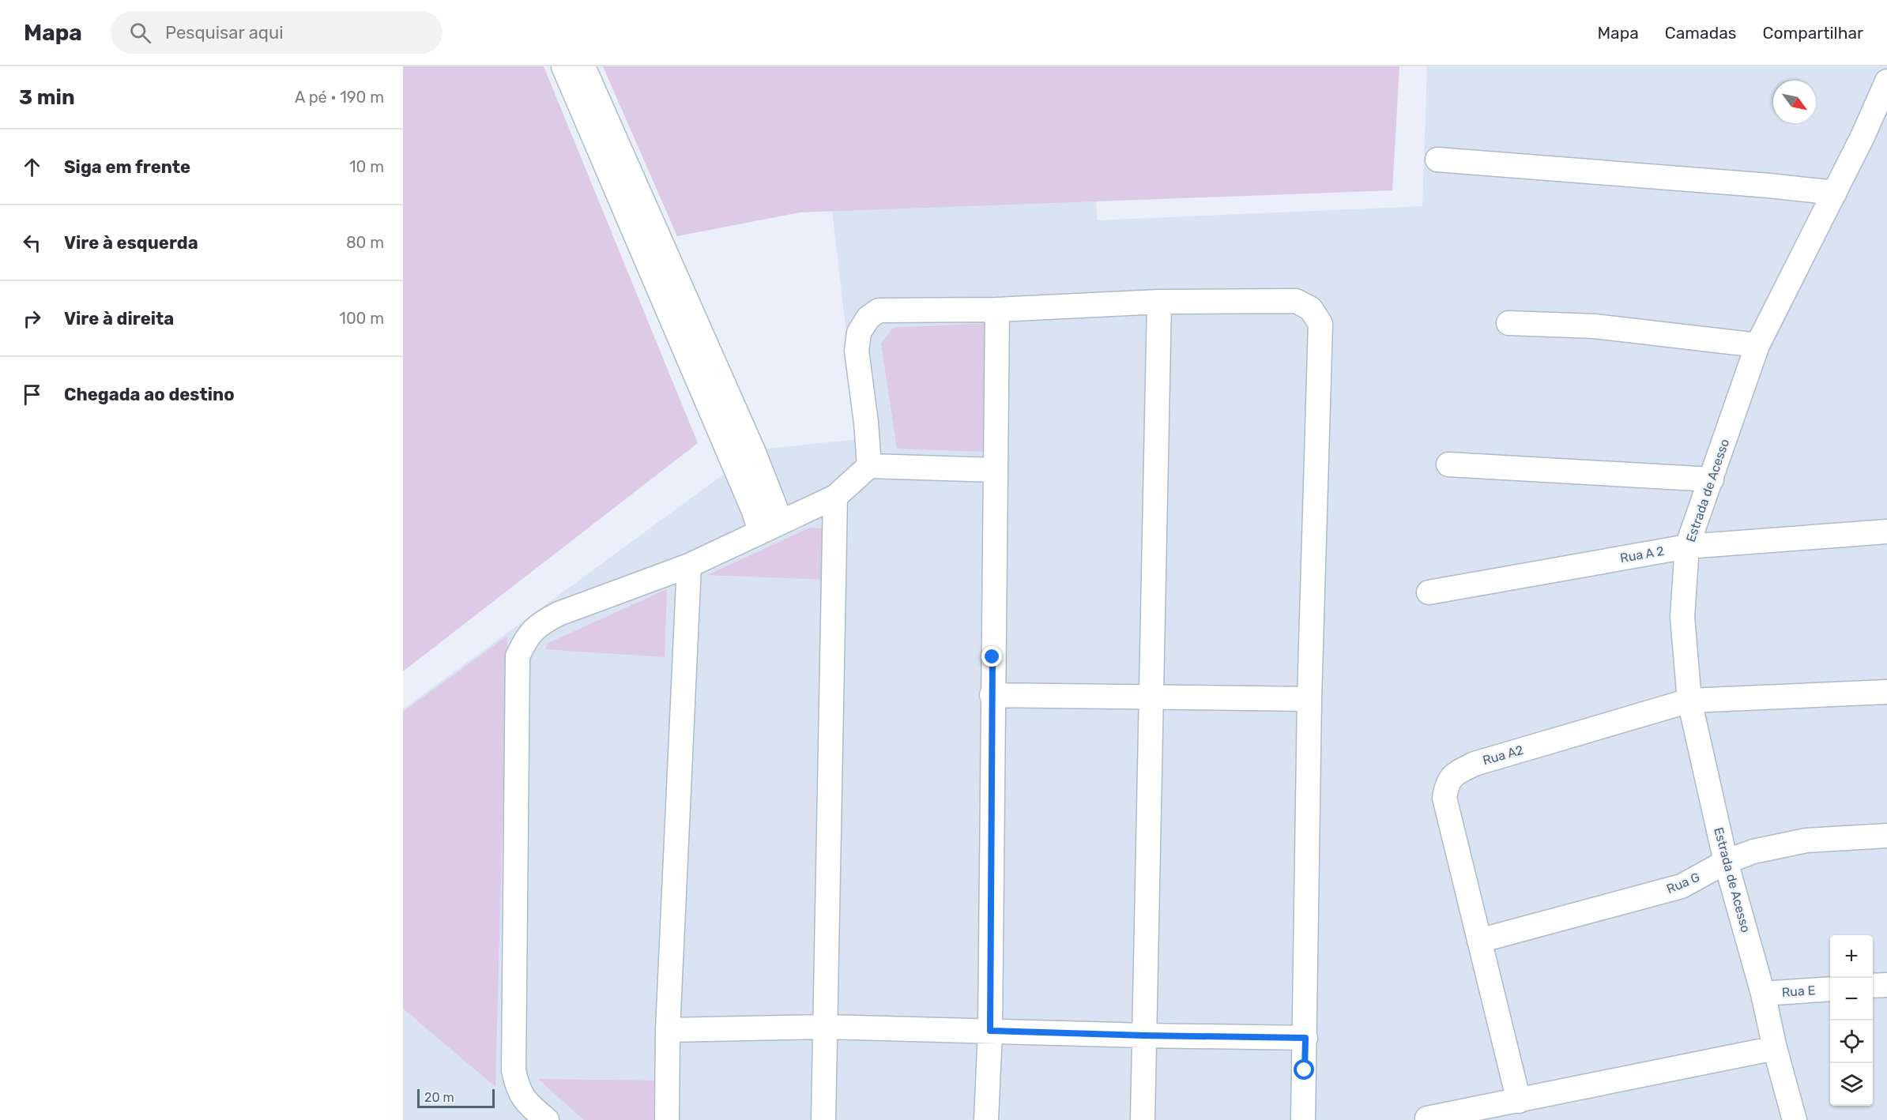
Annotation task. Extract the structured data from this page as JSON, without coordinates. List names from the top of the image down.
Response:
{
  "streets": {
    "street": [
      "Estrada de Acesso",
      "Rua A 2",
      "Rua A2",
      "Rua G",
      "Rua E"
    ]
  },
  "crossings": [
    ["Estrada de Acesso", "Rua A 2"],
    ["Estrada de Acesso", "Rua A2"],
    ["Estrada de Acesso", "Rua G"],
    ["Estrada de Acesso", "Rua E"],
    ["Rua A2", "Rua G"]
  ],
  "scale_bar": "20 m",
  "north": "bottom right",
  "page": {
    "header": "Mapa",
    "search": "Pesquisar aqui",
    "nav": ["Mapa", "Camadas", "Compartilhar"],
    "heading": ["3 min", "A pé · 190 m"],
    "list": [
      ["Siga em frente", "10 m"],
      ["Vire à esquerda", "80 m"],
      ["Vire à direita", "100 m"],
      "Chegada ao destino"
    ],
    "map_buttons": ["+", "−"],
    "scale": "20 m"
  }
}
